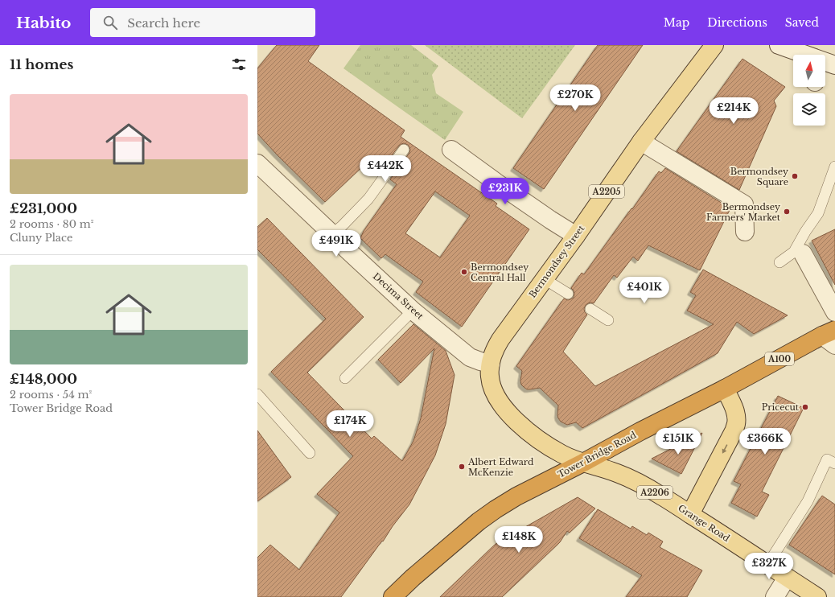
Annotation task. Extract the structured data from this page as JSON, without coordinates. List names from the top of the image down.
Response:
{
  "streets": {
    "highway": ["A100", "Tower Bridge Road"],
    "main road": [
      "A2205",
      "Bermondsey Street",
      "A2206",
      "Grange Road"
    ],
    "street": ["Decima Street"]
  },
  "crossings": [
    ["Bermondsey Street", "Decima Street"],
    ["Bermondsey Street", "Tower Bridge Road"],
    ["Bermondsey Street", "Grange Road"],
    ["Tower Bridge Road", "Grange Road"]
  ],
  "places": [
    "Bermondsey Square",
    "Bermondsey Farmers' Market",
    "Bermondsey Central Hall",
    "Pricecut",
    "Albert Edward McKenzie"
  ],
  "north": "top",
  "page": {
    "header": "Habito",
    "search": "Search here",
    "nav": ["Map", "Directions", "Saved"],
    "heading": "11 homes",
    "list": [
      {
        "name": "£231,000",
        "note": "2 rooms · 80 m² · Cluny Place"
      },
      {
        "name": "£148,000",
        "note": "2 rooms · 54 m² · Tower Bridge Road"
      }
    ],
    "price": [
      "£270K",
      "£214K",
      "£442K",
      "£231K",
      "£491K",
      "£401K",
      "£174K",
      "£151K",
      "£366K",
      "£148K",
      "£327K"
    ]
  }
}
